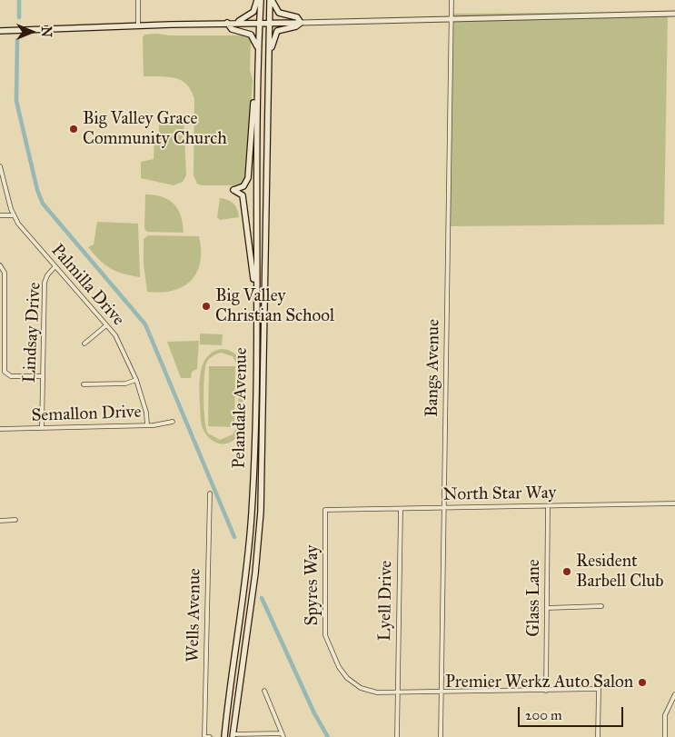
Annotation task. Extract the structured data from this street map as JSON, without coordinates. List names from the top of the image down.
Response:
{
  "streets": {
    "main road": ["Pelandale Avenue"],
    "street": [
      "Palmilla Drive",
      "Lindsay Drive",
      "Bangs Avenue",
      "Semallon Drive",
      "North Star Way",
      "Spyres Way",
      "Glass Lane",
      "Lyell Drive",
      "Wells Avenue"
    ]
  },
  "crossings": [
    ["Palmilla Drive", "Lindsay Drive"],
    ["Palmilla Drive", "Semallon Drive"],
    ["Lindsay Drive", "Semallon Drive"],
    ["Bangs Avenue", "North Star Way"],
    ["Bangs Avenue", "Spyres Way"],
    ["North Star Way", "Spyres Way"],
    ["North Star Way", "Glass Lane"],
    ["North Star Way", "Lyell Drive"],
    ["Spyres Way", "Glass Lane"],
    ["Spyres Way", "Lyell Drive"]
  ],
  "places": [
    "Big Valley Grace Community Church",
    "Big Valley Christian School",
    "Resident Barbell Club",
    "Premier Werkz Auto Salon"
  ],
  "scale_bar": "200 m",
  "north": "right"
}
